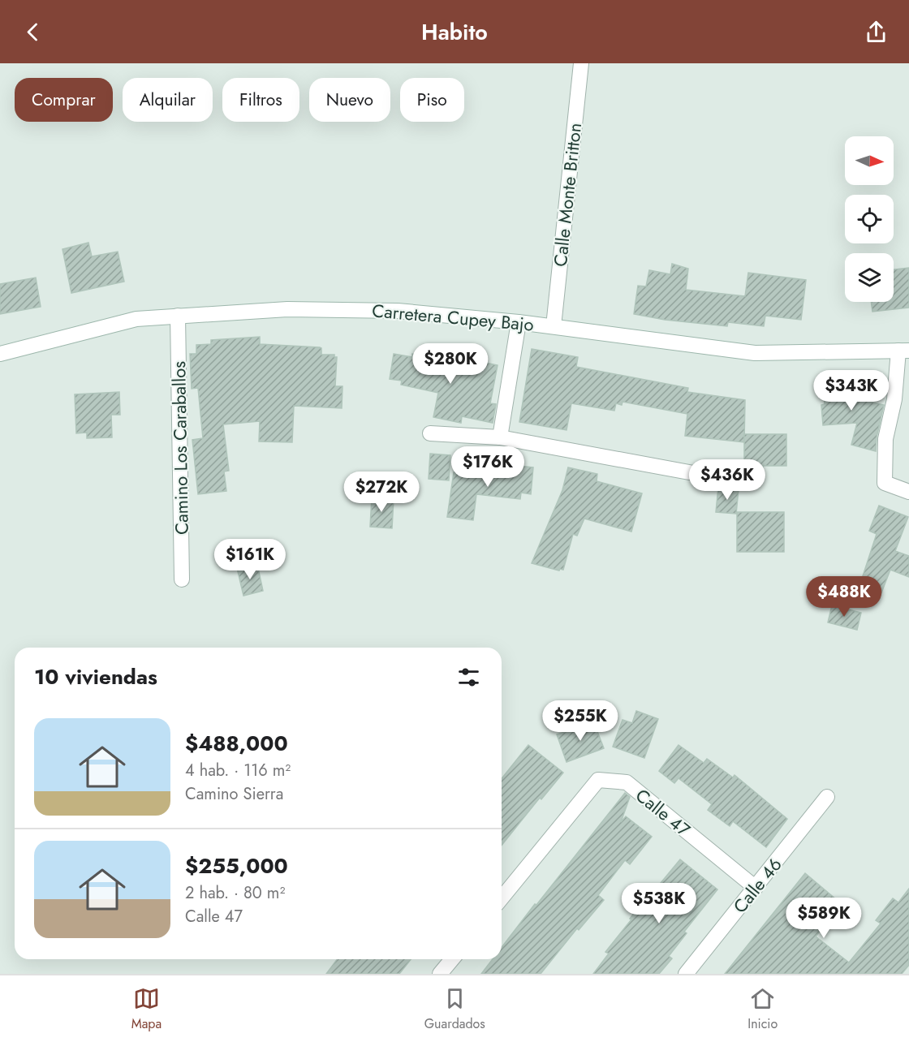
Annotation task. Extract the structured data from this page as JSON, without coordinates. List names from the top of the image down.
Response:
{
  "streets": {
    "street": [
      "Calle Monte Britton",
      "Carretera Cupey Bajo",
      "Camino Los Caraballos",
      "Calle 47",
      "Calle 46"
    ]
  },
  "crossings": [
    ["Calle Monte Britton", "Carretera Cupey Bajo"],
    ["Carretera Cupey Bajo", "Camino Los Caraballos"],
    ["Calle 47", "Calle 46"]
  ],
  "north": "right",
  "page": {
    "header": "Habito",
    "chip": [
      "Comprar",
      "Alquilar",
      "Filtros",
      "Nuevo",
      "Piso"
    ],
    "price": [
      "$280K",
      "$343K",
      "$176K",
      "$436K",
      "$272K",
      "$161K",
      "$488K",
      "$255K",
      "$538K",
      "$589K"
    ],
    "heading": "10 viviendas",
    "list": [
      {
        "name": "$488,000",
        "note": "4 hab. · 116 m² · Camino Sierra"
      },
      {
        "name": "$255,000",
        "note": "2 hab. · 80 m² · Calle 47"
      }
    ],
    "tabs": ["Mapa", "Guardados", "Inicio"]
  }
}
